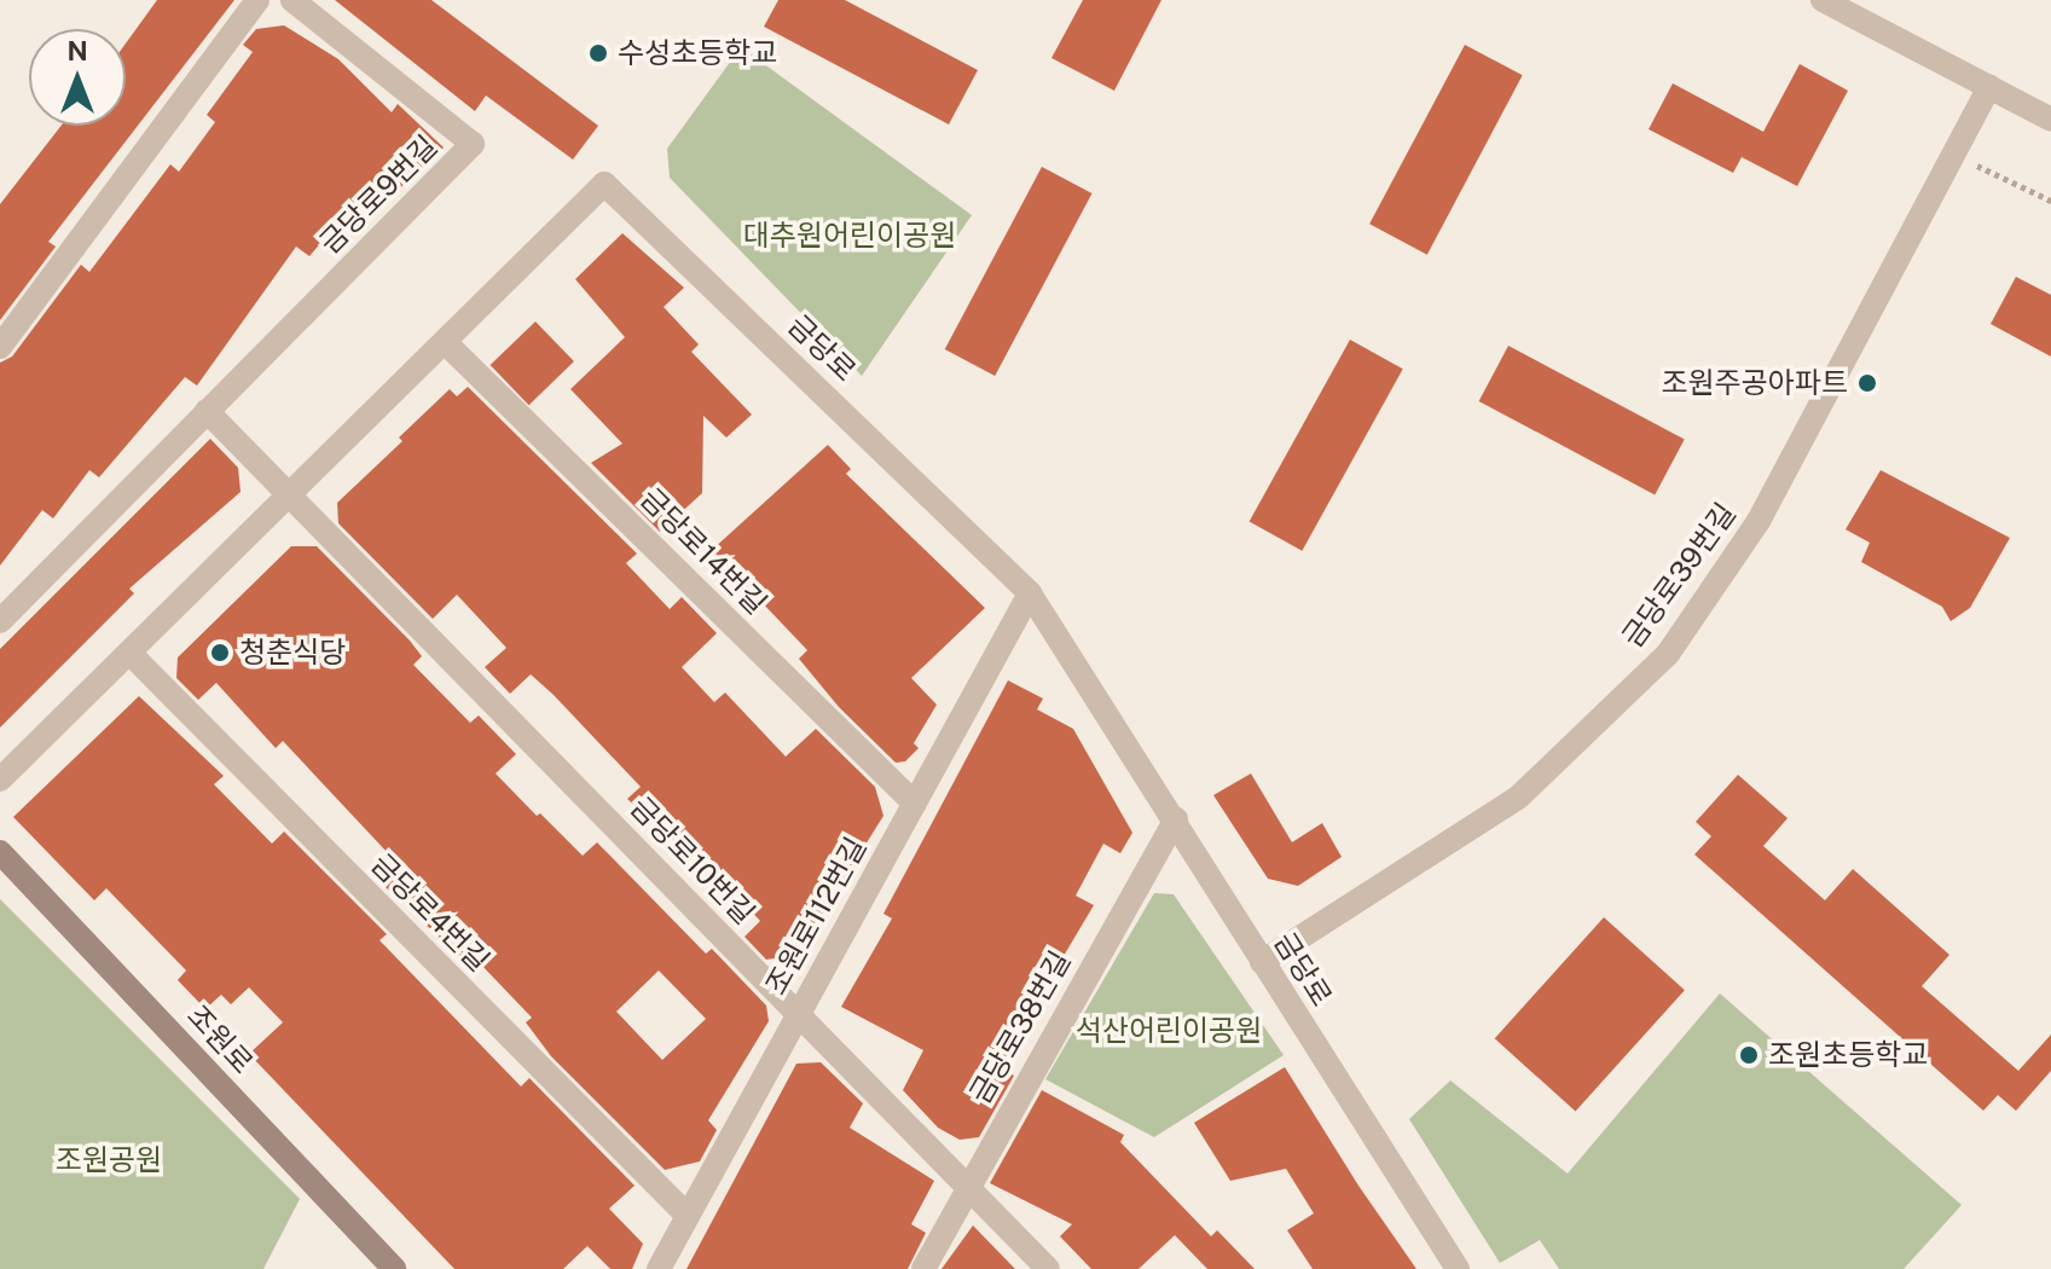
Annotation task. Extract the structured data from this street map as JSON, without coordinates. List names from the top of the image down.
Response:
{
  "streets": {
    "main road": ["조원로"],
    "street": [
      "금당로9번길",
      "금당로",
      "금당로14번길",
      "금당로39번길",
      "금당로10번길",
      "금당로4번길",
      "조원로112번길",
      "금당로38번길"
    ]
  },
  "crossings": [
    ["금당로", "금당로14번길"],
    ["금당로", "금당로39번길"],
    ["금당로", "금당로10번길"],
    ["금당로", "금당로4번길"],
    ["금당로", "조원로112번길"],
    ["금당로", "금당로38번길"],
    ["금당로14번길", "조원로112번길"],
    ["금당로10번길", "조원로112번길"],
    ["금당로10번길", "금당로38번길"],
    ["금당로4번길", "조원로112번길"]
  ],
  "parks": ["대추원어린이공원", "석산어린이공원", "조원공원"],
  "places": [
    "수성초등학교",
    "조원주공아파트",
    "청춘식당",
    "조원초등학교"
  ],
  "north": "top"
}
